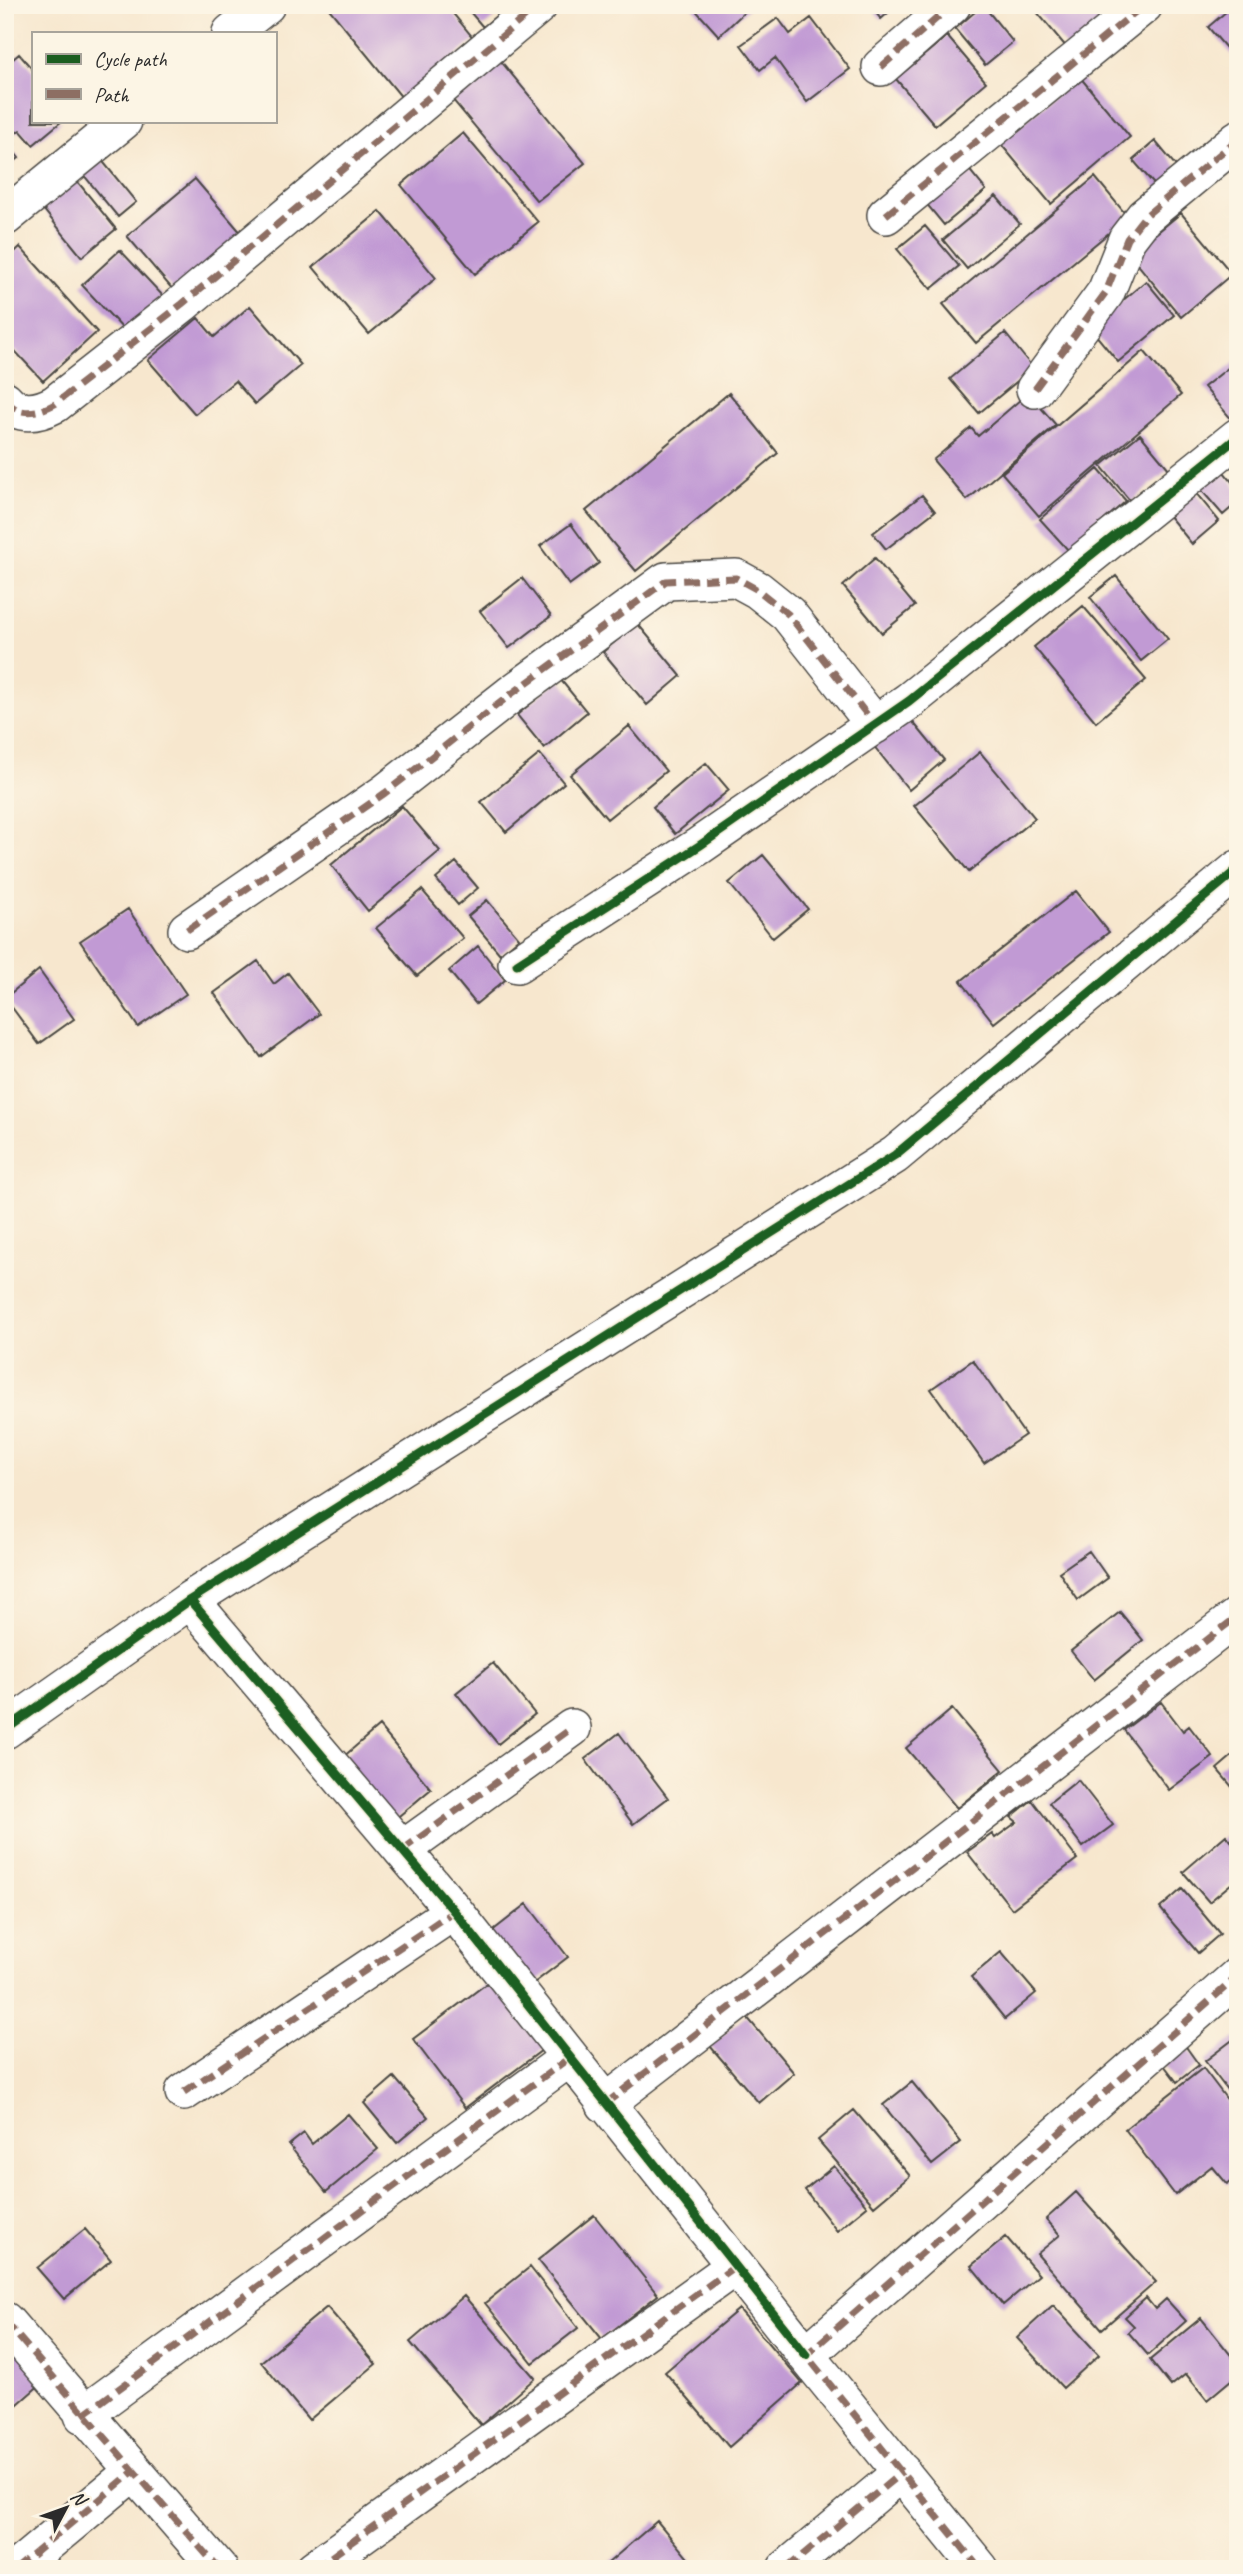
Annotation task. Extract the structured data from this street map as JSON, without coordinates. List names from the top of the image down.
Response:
{
  "legend": ["Cycle path", "Path"],
  "north": "top right"
}
